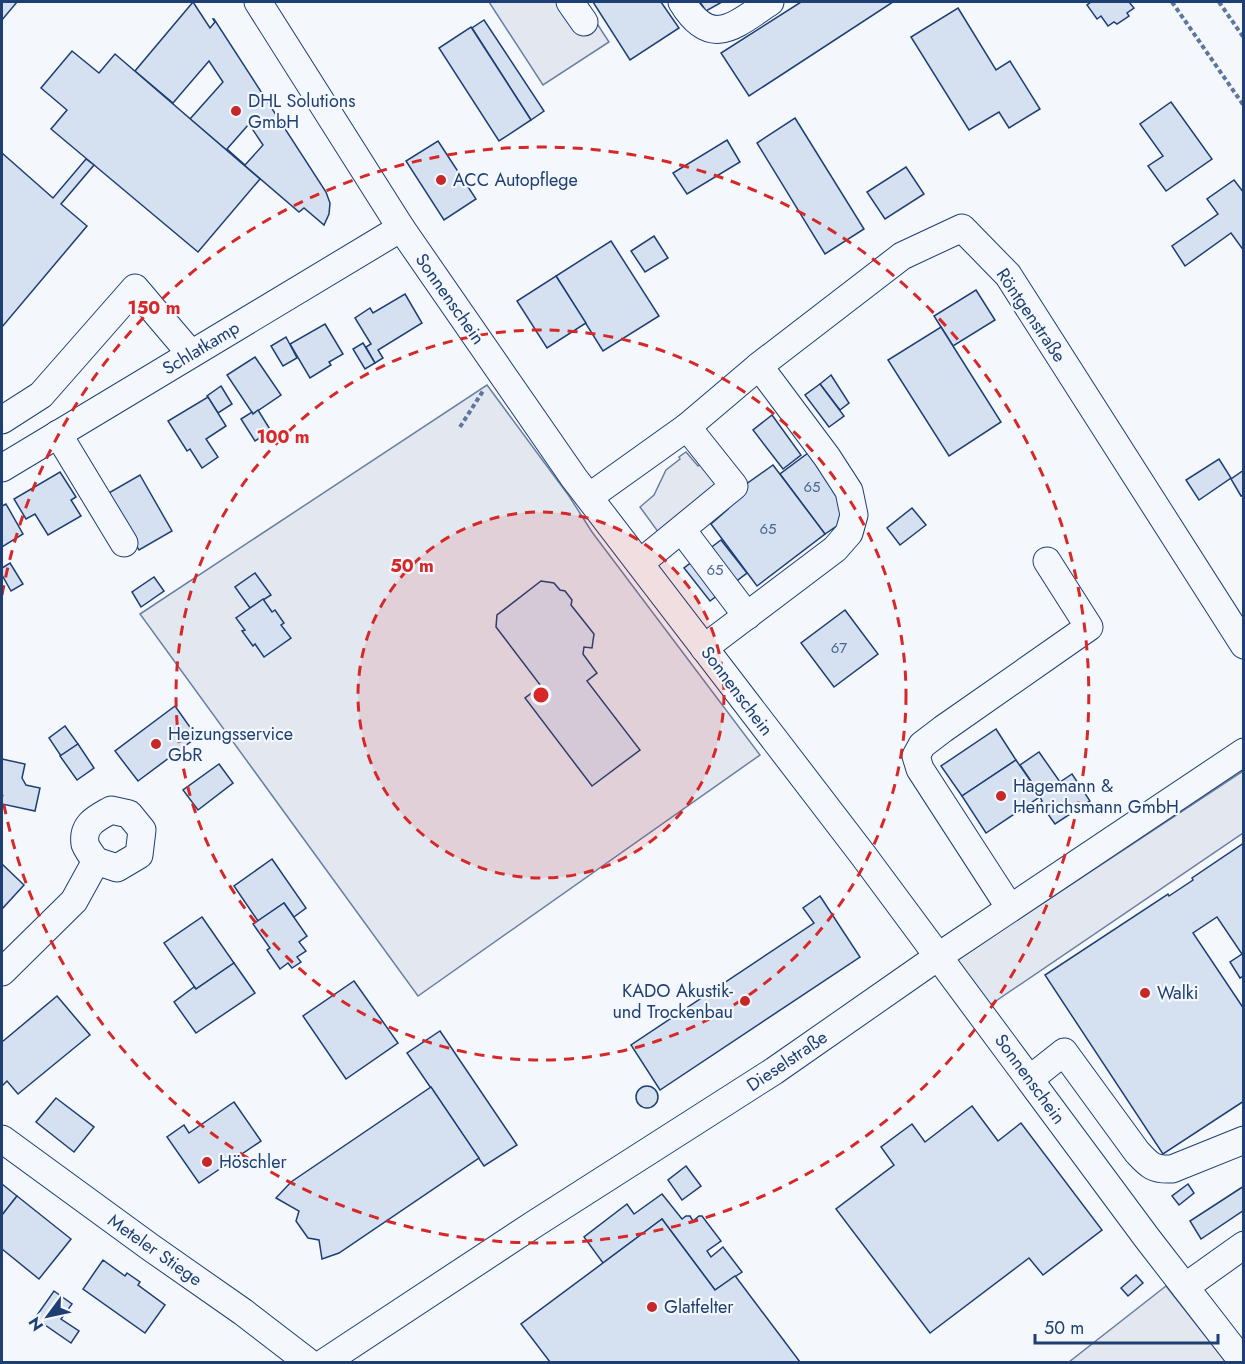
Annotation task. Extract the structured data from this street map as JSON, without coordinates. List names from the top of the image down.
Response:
{
  "streets": {
    "street": [
      "Sonnenschein",
      "Röntgenstraße",
      "Schlatkamp",
      "Dieselstraße",
      "Meteler Stiege"
    ]
  },
  "crossings": [
    ["Sonnenschein", "Röntgenstraße"],
    ["Sonnenschein", "Schlatkamp"],
    ["Sonnenschein", "Dieselstraße"]
  ],
  "places": [
    "DHL Solutions GmbH",
    "ACC Autopflege",
    "Heizungsservice GbR",
    "Hagemann & Henrichsmann GmbH",
    "Walki",
    "KADO Akustik- und Trockenbau",
    "Höschler",
    "Glatfelter"
  ],
  "house_numbers": [
    "65",
    "65",
    "65",
    "67"
  ],
  "scale_bar": "50 m",
  "north": "bottom left",
  "rings": ["150 m", "100 m", "50 m"]
}
